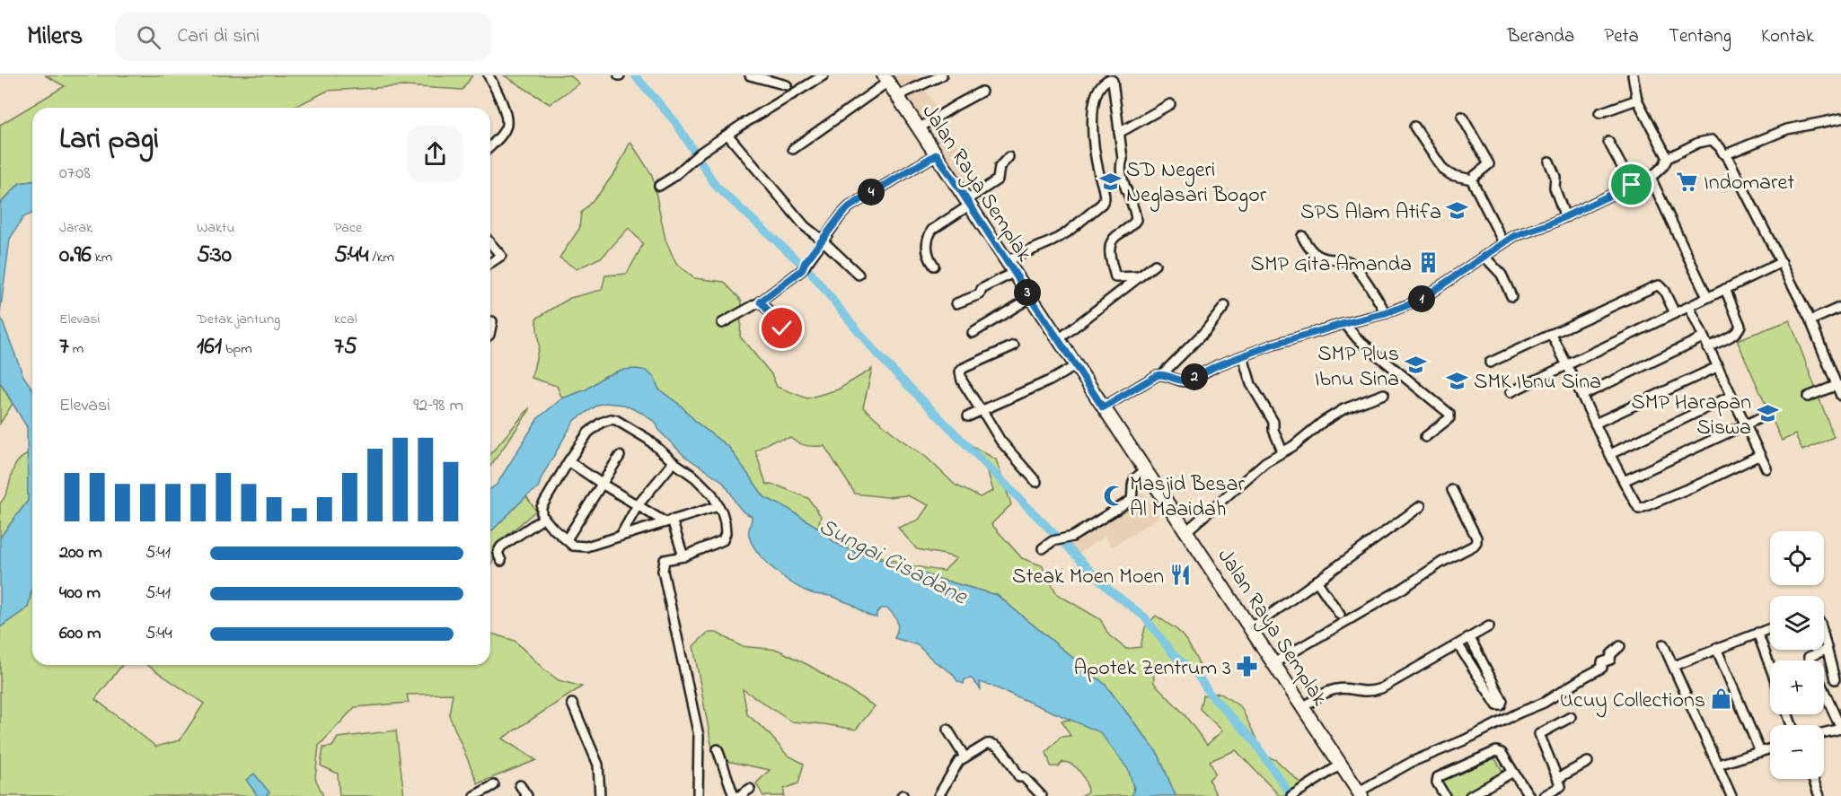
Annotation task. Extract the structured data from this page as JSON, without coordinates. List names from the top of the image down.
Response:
{
  "streets": {
    "main road": ["Jalan Raya Semplak"]
  },
  "water": ["Sungai Cisadane"],
  "places": {
    "school or university": [
      "SD Negeri Neglasari Bogor",
      "SPS Alam Atifa",
      "SMP Plus Ibnu Sina",
      "SMK Ibnu Sina",
      "SMP Harapan Siswa"
    ],
    "supermarket": ["Indomaret"],
    "building": ["SMP Gita Amanda"],
    "mosque": ["Masjid Besar Al Maaidah"],
    "restaurant": ["Steak Moen Moen"],
    "pharmacy": ["Apotek Zentrum 3"],
    "shop": ["Ucuy Collections"]
  },
  "page": {
    "header": "Milers",
    "search": "Cari di sini",
    "nav": [
      "Beranda",
      "Peta",
      "Tentang",
      "Kontak"
    ],
    "heading": ["Lari pagi", "07:08"],
    "pins": [
      "4",
      "3",
      "1",
      "2"
    ],
    "stats": [
      ["Jarak", "0.96 km"],
      ["Waktu", "5:30"],
      ["Pace", "5:44 /km"],
      ["Elevasi", "7 m"],
      ["Detak jantung", "161 bpm"],
      ["kcal", "75"]
    ],
    "chart": ["Elevasi", "92–98 m"],
    "map_buttons": ["+", "−"],
    "list": [
      {
        "name": "200 m",
        "note": "5:41"
      },
      {
        "name": "400 m",
        "note": "5:41"
      },
      {
        "name": "600 m",
        "note": "5:44"
      }
    ]
  }
}
